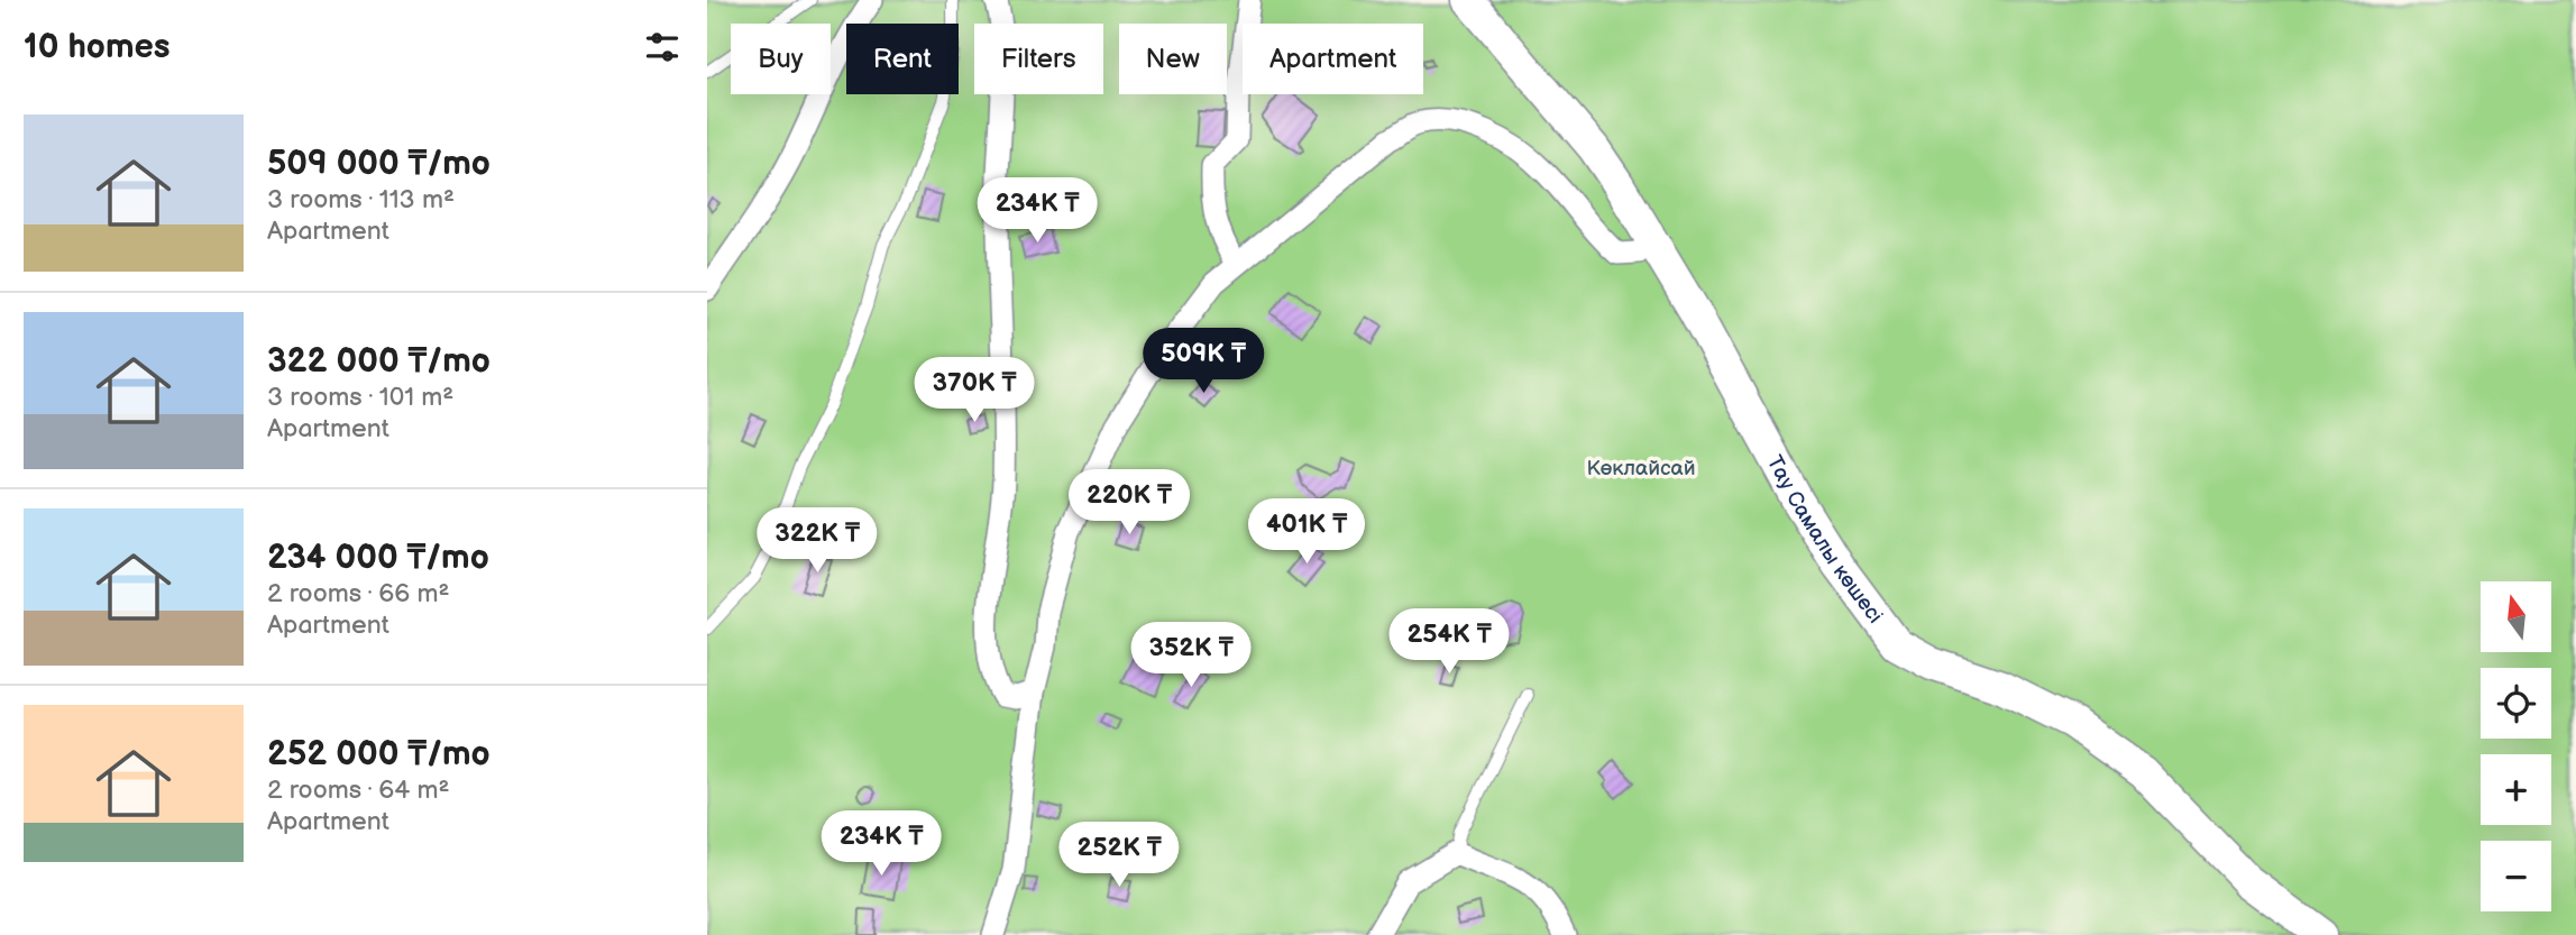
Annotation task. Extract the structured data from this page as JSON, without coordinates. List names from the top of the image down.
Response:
{
  "streets": {
    "street": ["Тау Самалы көшесі"]
  },
  "parks": ["Көклайсай"],
  "north": "top",
  "page": {
    "heading": "10 homes",
    "chip": [
      "Buy",
      "Rent",
      "Filters",
      "New",
      "Apartment"
    ],
    "list": [
      {
        "name": "509 000 ₸/mo",
        "note": "3 rooms · 113 m² · Apartment"
      },
      {
        "name": "322 000 ₸/mo",
        "note": "3 rooms · 101 m² · Apartment"
      },
      {
        "name": "234 000 ₸/mo",
        "note": "2 rooms · 66 m² · Apartment"
      },
      {
        "name": "252 000 ₸/mo",
        "note": "2 rooms · 64 m² · Apartment"
      }
    ],
    "price": [
      "234K ₸",
      "509K ₸",
      "370K ₸",
      "220K ₸",
      "401K ₸",
      "322K ₸",
      "254K ₸",
      "352K ₸",
      "234K ₸",
      "252K ₸"
    ],
    "map_buttons": ["+", "−"]
  }
}
